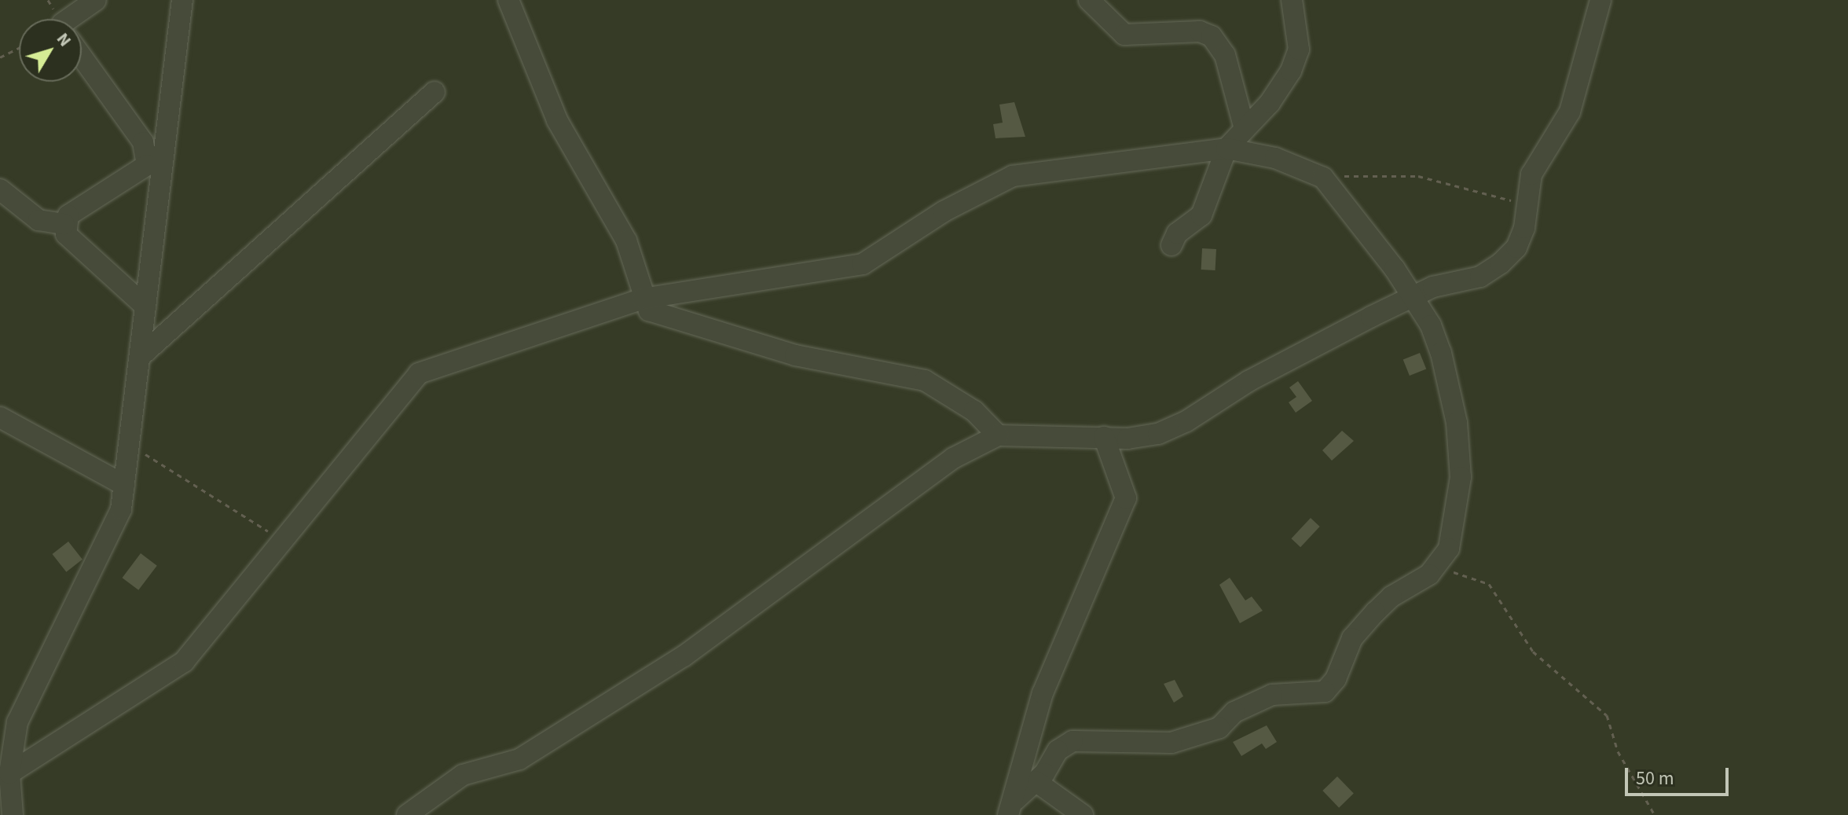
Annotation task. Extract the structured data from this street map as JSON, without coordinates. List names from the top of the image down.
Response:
{
  "scale_bar": "50 m",
  "north": "top right"
}
